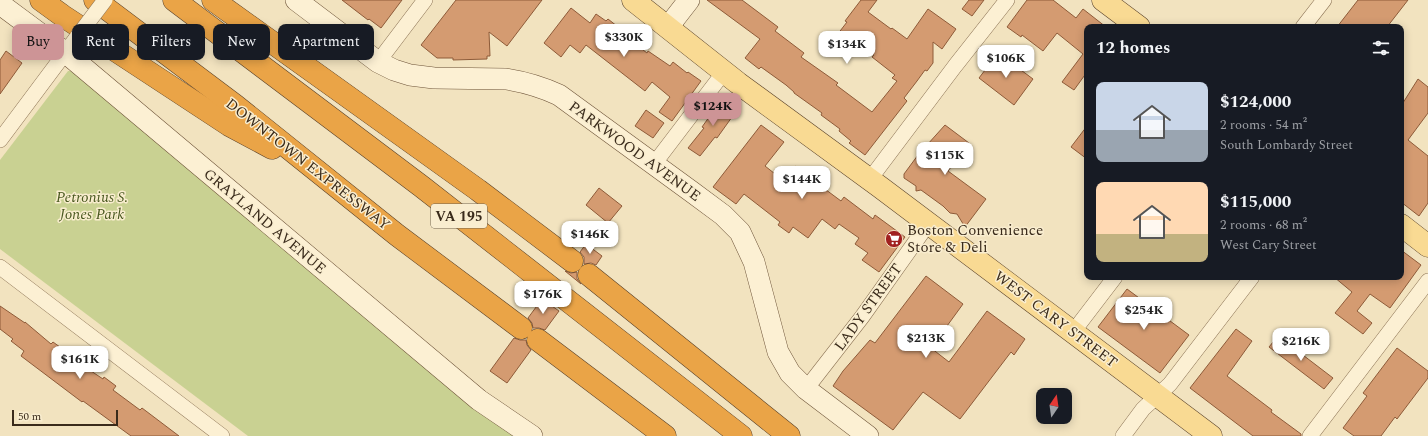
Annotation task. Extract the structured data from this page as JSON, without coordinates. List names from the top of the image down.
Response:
{
  "streets": {
    "highway": ["DOWNTOWN EXPRESSWAY", "VA 195"],
    "main road": ["WEST CARY STREET"],
    "street": ["PARKWOOD AVENUE", "GRAYLAND AVENUE", "LADY STREET"]
  },
  "crossings": [
    ["PARKWOOD AVENUE", "LADY STREET"],
    ["LADY STREET", "WEST CARY STREET"]
  ],
  "parks": ["Petronius S. Jones Park"],
  "places": {
    "supermarket": ["Boston Convenience Store & Deli"]
  },
  "scale_bar": "50 m",
  "north": "top",
  "page": {
    "price": [
      "$330K",
      "$134K",
      "$106K",
      "$124K",
      "$115K",
      "$144K",
      "$146K",
      "$176K",
      "$254K",
      "$213K",
      "$216K",
      "$161K"
    ],
    "chip": [
      "Buy",
      "Rent",
      "Filters",
      "New",
      "Apartment"
    ],
    "heading": "12 homes",
    "list": [
      {
        "name": "$124,000",
        "note": "2 rooms · 54 m² · South Lombardy Street"
      },
      {
        "name": "$115,000",
        "note": "2 rooms · 68 m² · West Cary Street"
      }
    ],
    "scale": "50 m"
  }
}
